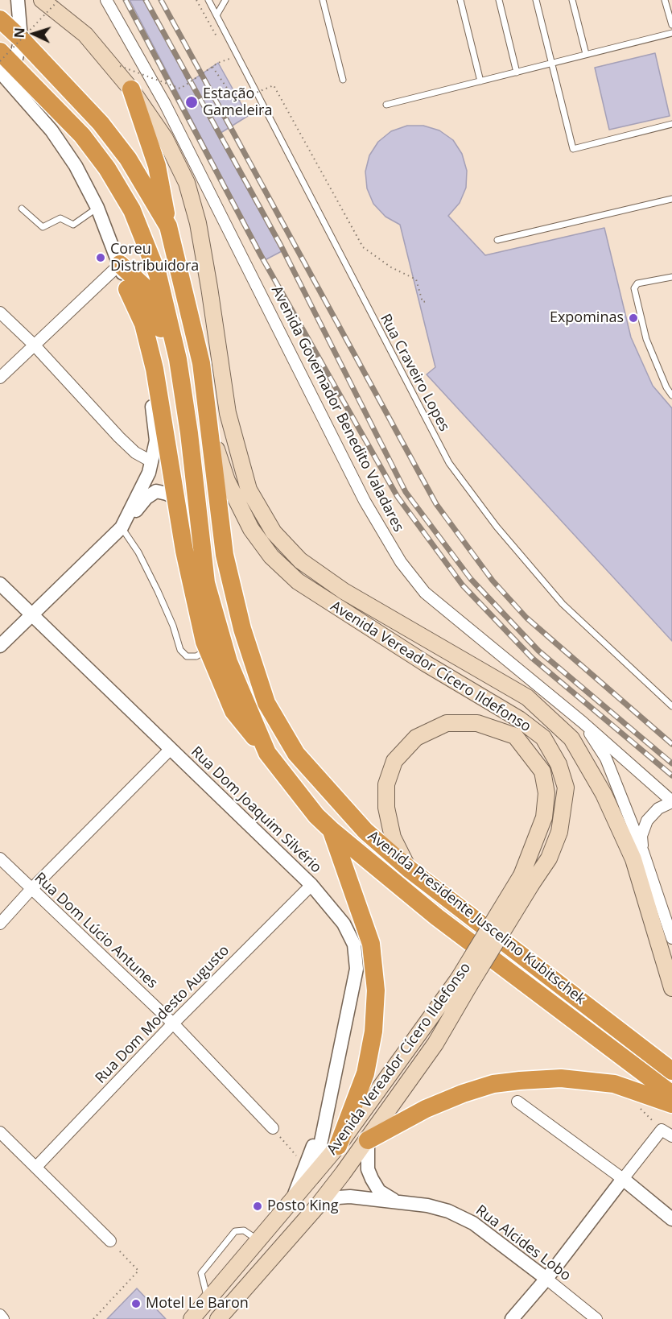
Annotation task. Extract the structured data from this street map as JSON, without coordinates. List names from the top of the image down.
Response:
{
  "streets": {
    "highway": ["Avenida Presidente Juscelino Kubitschek"],
    "main road": ["Avenida Vereador Cícero Ildefonso"],
    "street": [
      "Avenida Governador Benedito Valadares",
      "Rua Dom Joaquim Silvério",
      "Rua Dom Lúcio Antunes",
      "Rua Dom Modesto Augusto",
      "Rua Alcides Lobo"
    ],
    "lane": ["Rua Craveiro Lopes"]
  },
  "crossings": [
    ["Avenida Vereador Cícero Ildefonso", "Rua Dom Joaquim Silvério"],
    ["Avenida Vereador Cícero Ildefonso", "Avenida Presidente Juscelino Kubitschek"],
    ["Avenida Vereador Cícero Ildefonso", "Rua Alcides Lobo"],
    ["Rua Dom Joaquim Silvério", "Rua Dom Modesto Augusto"],
    ["Rua Dom Lúcio Antunes", "Rua Dom Modesto Augusto"]
  ],
  "places": [
    "Estação Gameleira",
    "Coreu Distribuidora",
    "Expominas",
    "Posto King",
    "Motel Le Baron"
  ],
  "north": "left"
}
